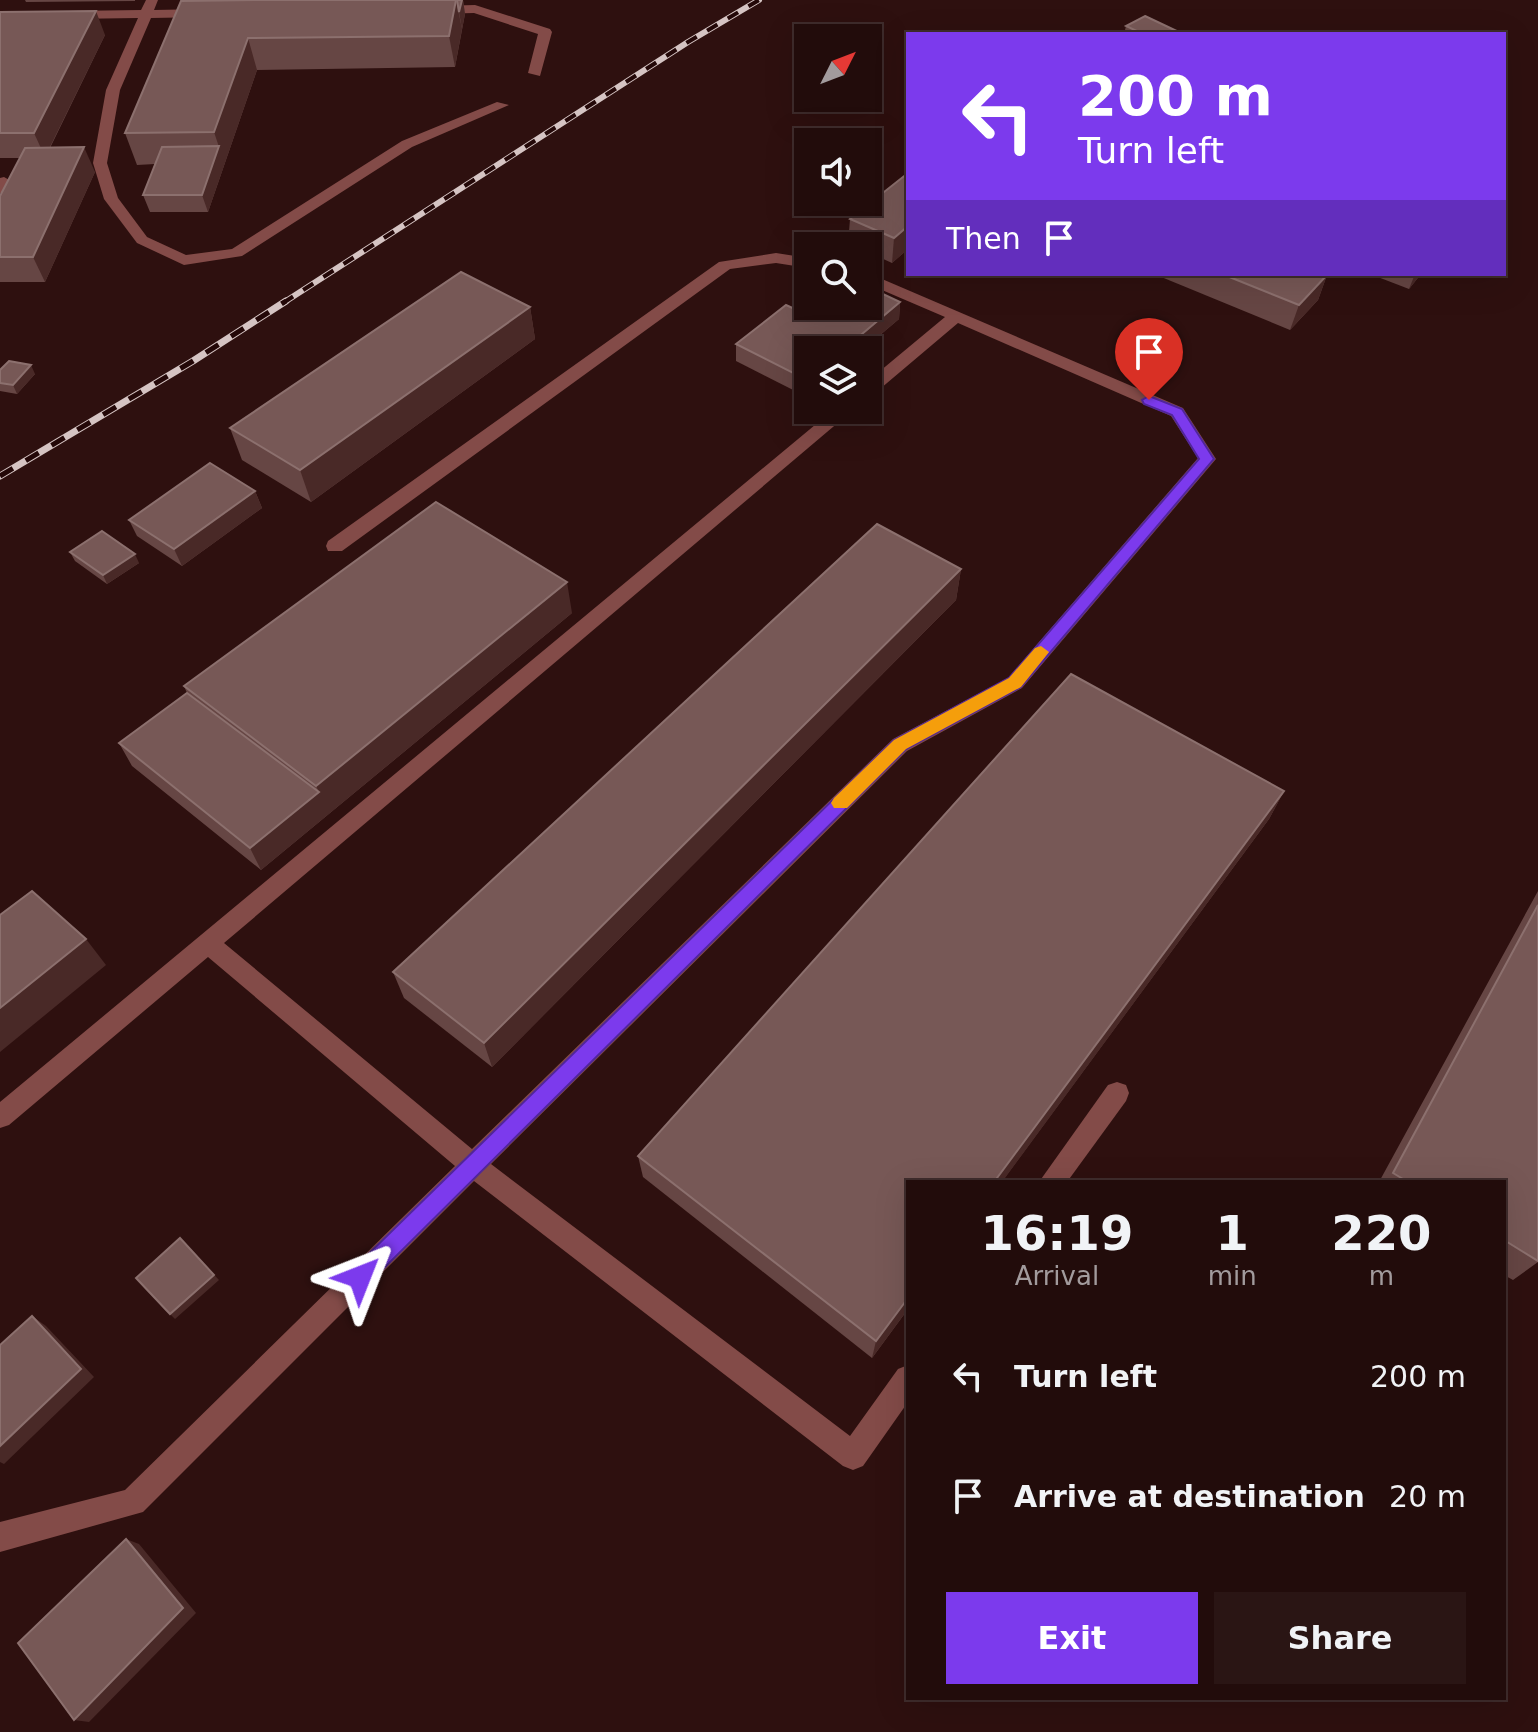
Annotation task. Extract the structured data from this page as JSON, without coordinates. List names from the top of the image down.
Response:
{
  "north": "top right",
  "page": {
    "turn": ["200 m", "Turn left"],
    "then": "Then",
    "eta": [
      "16:19",
      "Arrival",
      "1",
      "min",
      "220",
      "m"
    ],
    "list": [
      {
        "name": "Turn left",
        "value": "200 m"
      },
      {
        "name": "Arrive at destination",
        "value": "20 m"
      }
    ],
    "buttons": ["Exit", "Share"]
  }
}
